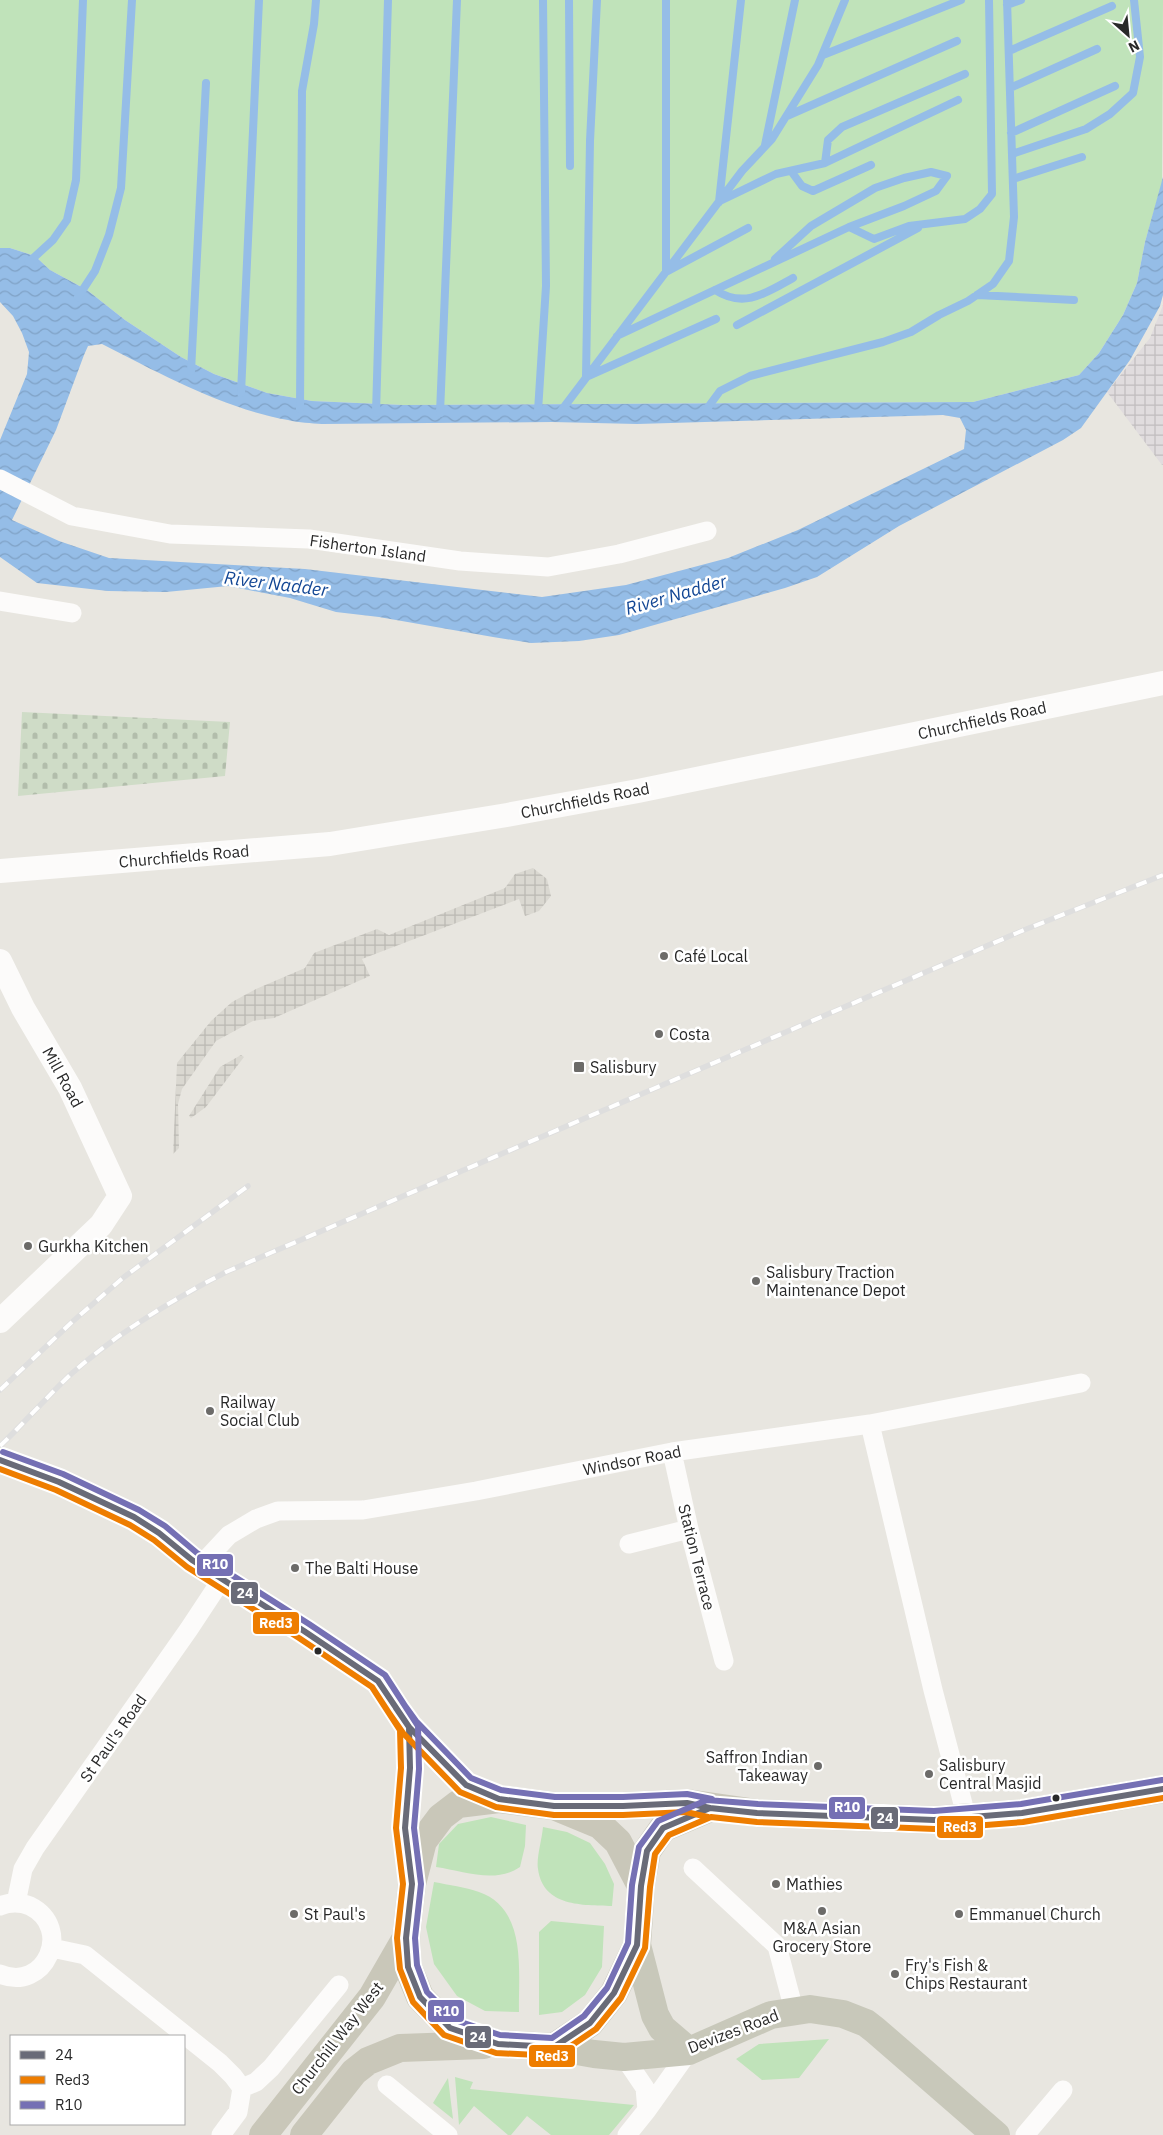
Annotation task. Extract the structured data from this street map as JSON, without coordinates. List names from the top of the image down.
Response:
{
  "streets": {
    "highway": ["Churchill Way West"],
    "main road": ["Devizes Road"],
    "street": [
      "Fisherton Island",
      "Churchfields Road",
      "Mill Road",
      "Windsor Road",
      "Station Terrace",
      "St Paul's Road"
    ]
  },
  "crossings": [
    ["Windsor Road", "Station Terrace"]
  ],
  "water": ["River Nadder"],
  "places": {
    "other": [
      "Café Local",
      "Costa",
      "Gurkha Kitchen",
      "Salisbury Traction Maintenance Depot",
      "Railway Social Club",
      "The Balti House",
      "Saffron Indian Takeaway",
      "Salisbury Central Masjid",
      "Mathies",
      "M&A Asian Grocery Store",
      "St Paul's",
      "Emmanuel Church",
      "Fry's Fish & Chips Restaurant"
    ],
    "transit": ["Salisbury"]
  },
  "lines": ["transit line R10", "transit line 24", "transit line Red3"],
  "legend": ["24", "Red3", "R10"],
  "north": "bottom right"
}
